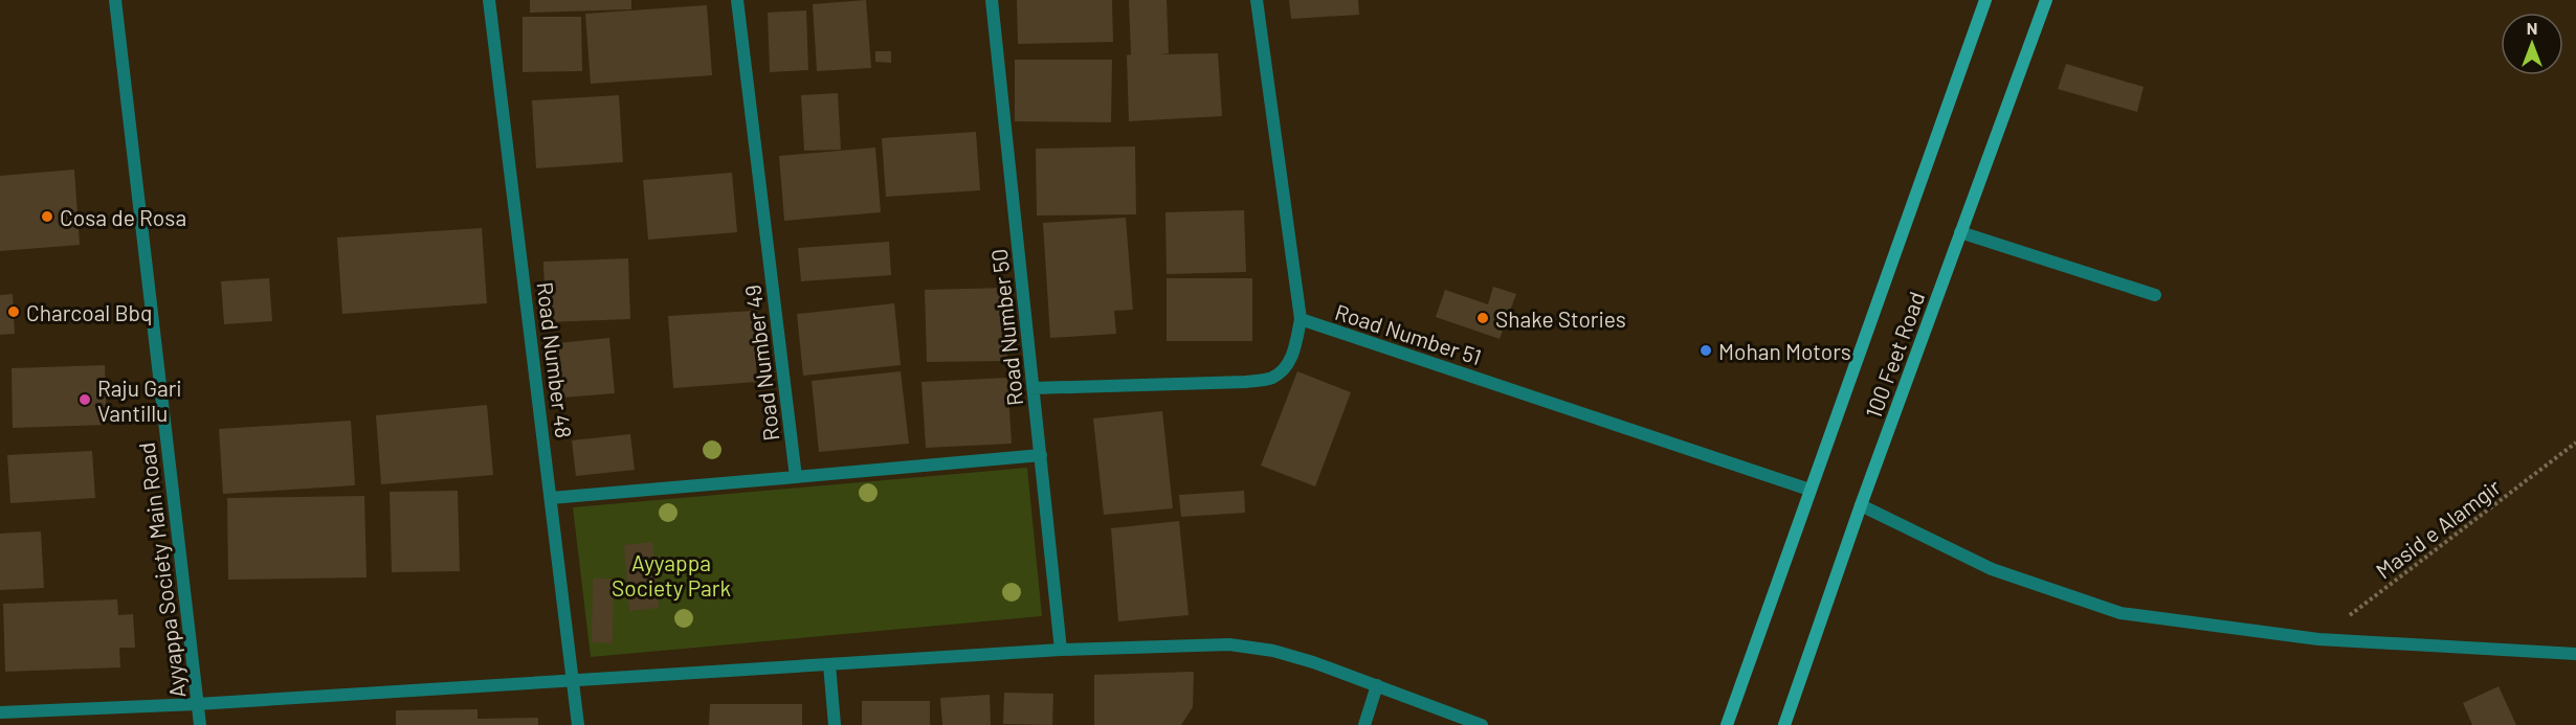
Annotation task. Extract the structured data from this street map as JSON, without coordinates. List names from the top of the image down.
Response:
{
  "streets": {
    "main road": ["100 Feet Road"],
    "street": [
      "Road Number 50",
      "Road Number 51",
      "Road Number 48",
      "Road Number 49",
      "Ayyappa Society Main Road"
    ],
    "path": ["Masid e Alamgir"]
  },
  "crossings": [
    ["Road Number 51", "100 Feet Road"]
  ],
  "parks": ["Ayyappa Society Park"],
  "places": [
    "Cosa de Rosa",
    "Charcoal Bbq",
    "Shake Stories",
    "Mohan Motors",
    "Raju Gari Vantillu"
  ],
  "north": "top"
}
